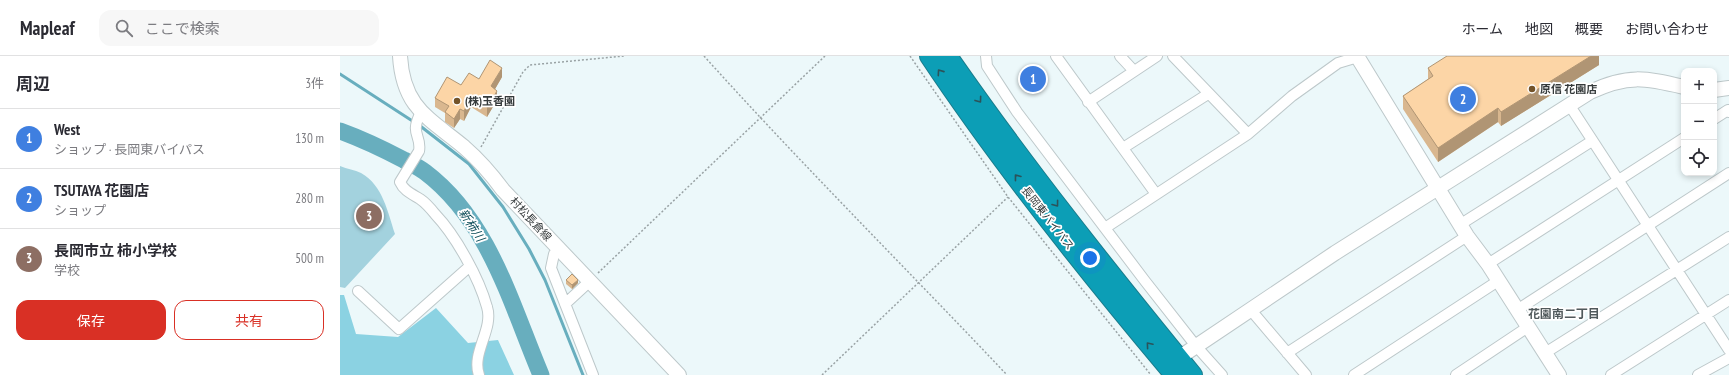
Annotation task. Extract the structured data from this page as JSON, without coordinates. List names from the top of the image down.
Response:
{
  "streets": {
    "highway": ["長岡東バイパス"],
    "street": ["村松長倉線"]
  },
  "districts": ["花園南二丁目"],
  "water": ["新柿川"],
  "places": ["原信 花園店", "(株)玉香園"],
  "page": {
    "header": "Mapleaf",
    "search": "ここで検索",
    "nav": [
      "ホーム",
      "地図",
      "概要",
      "お問い合わせ"
    ],
    "heading": ["周辺", "3件"],
    "pins": ["1", "2", "3"],
    "map_buttons": ["+", "−"],
    "list": [
      {
        "mark": "1",
        "name": "West",
        "note": "ショップ · 長岡東バイパス",
        "value": "130 m"
      },
      {
        "mark": "2",
        "name": "TSUTAYA 花園店",
        "note": "ショップ",
        "value": "280 m"
      },
      {
        "mark": "3",
        "name": "長岡市立 柿小学校",
        "note": "学校",
        "value": "500 m"
      }
    ],
    "buttons": ["保存", "共有"]
  }
}
